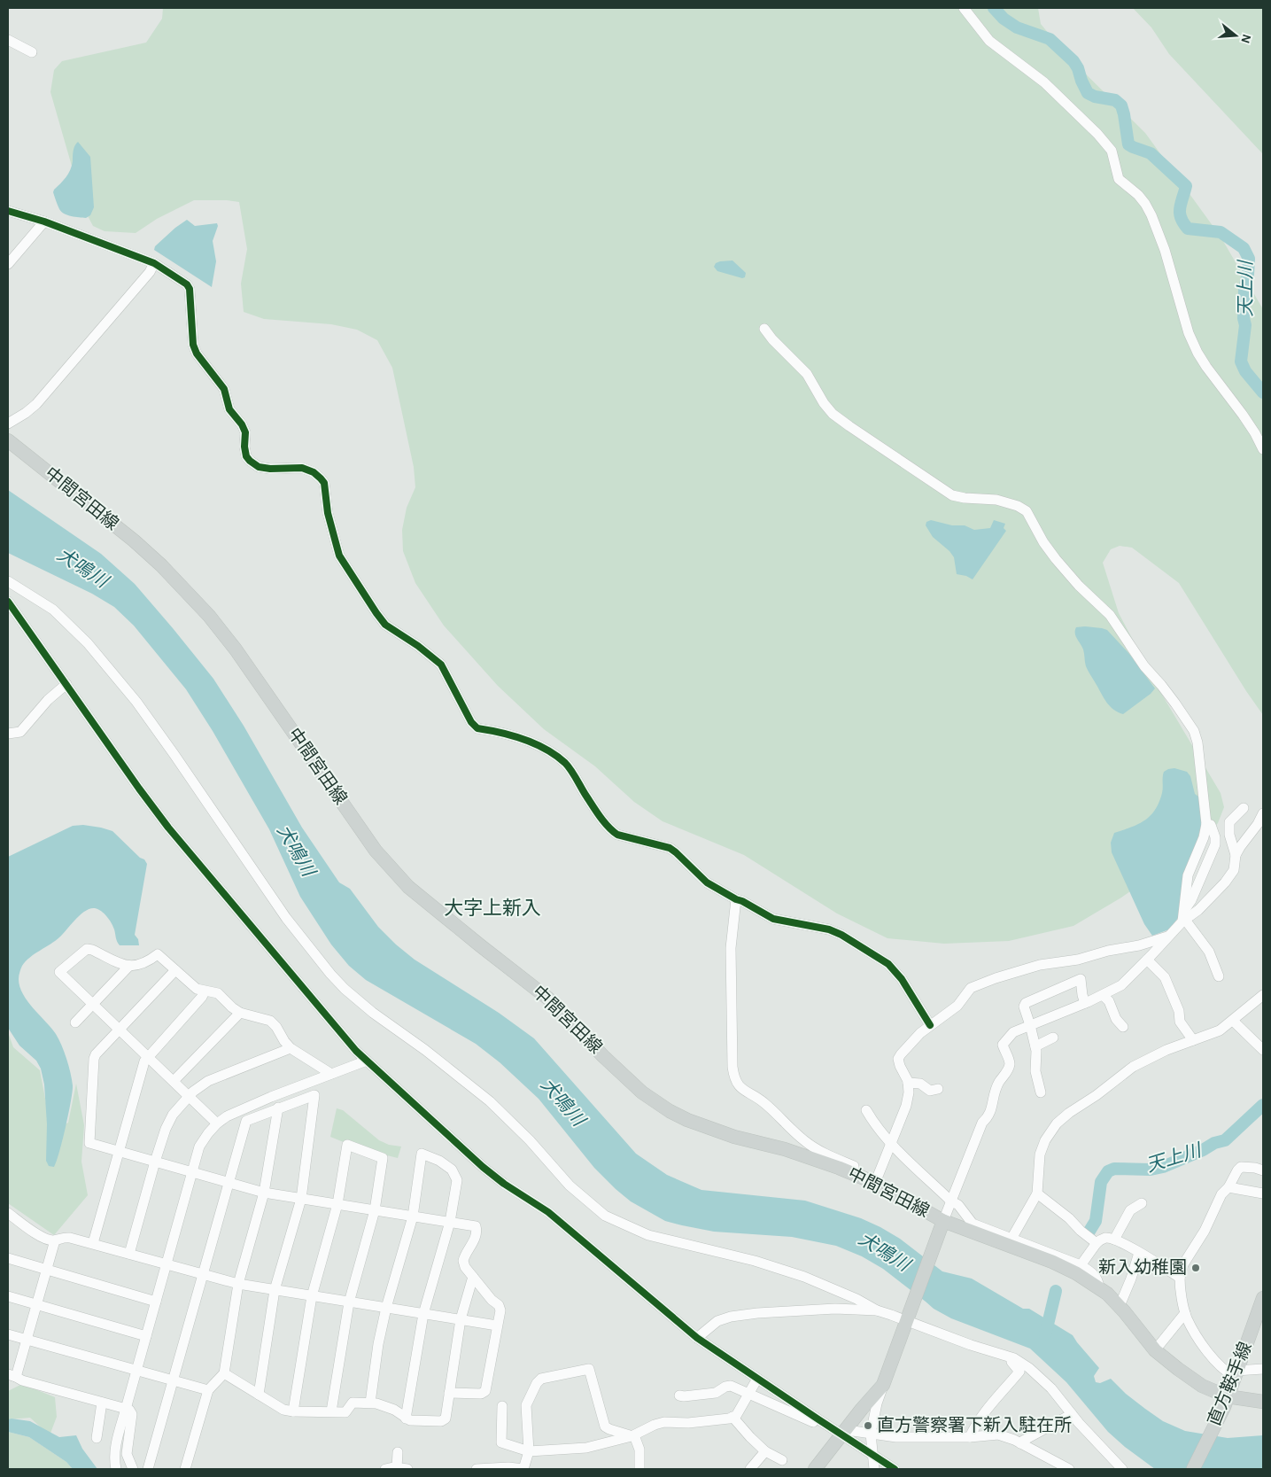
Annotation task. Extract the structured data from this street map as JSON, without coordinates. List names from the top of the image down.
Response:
{
  "streets": {
    "main road": ["中間宮田線", "直方鞍手線"]
  },
  "crossings": [
    ["中間宮田線", "直方鞍手線"]
  ],
  "districts": ["大字上新入"],
  "water": ["天上川", "犬鳴川"],
  "places": ["新入幼稚園", "直方警察署下新入駐在所"],
  "north": "right"
}
